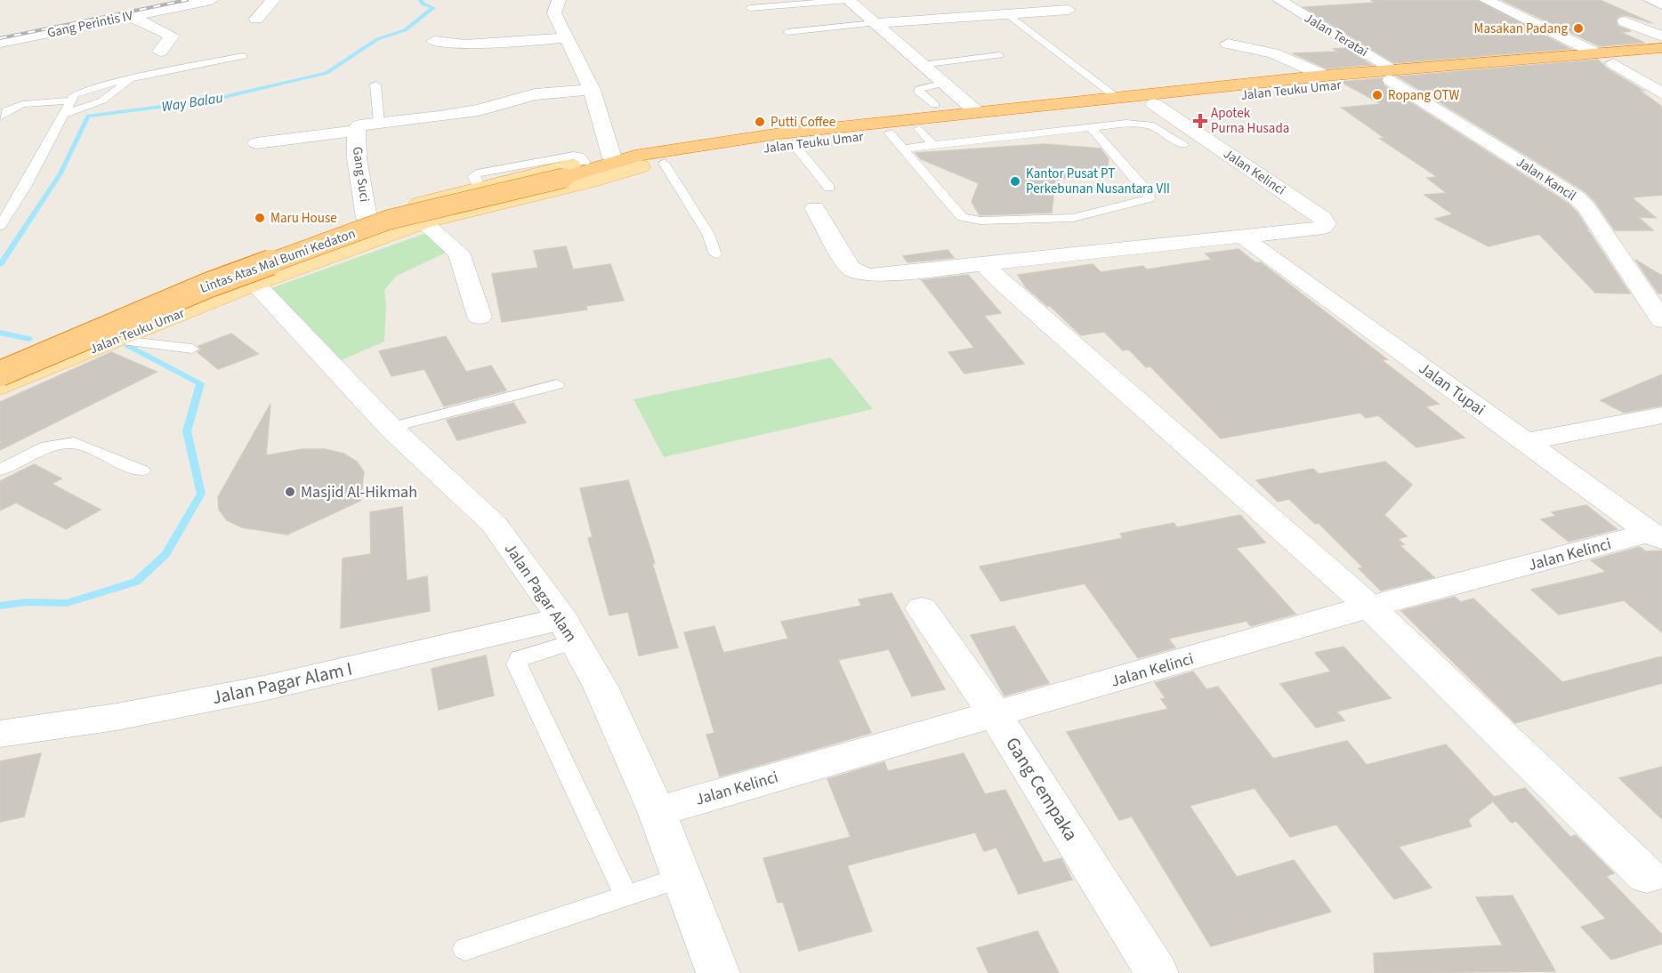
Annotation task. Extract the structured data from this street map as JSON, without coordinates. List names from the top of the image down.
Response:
{
  "streets": {
    "highway": ["Jalan Teuku Umar", "Lintas Atas Mal Bumi Kedaton"],
    "street": [
      "Gang Perintis IV",
      "Jalan Teratai",
      "Jalan Kelinci",
      "Gang Suci",
      "Jalan Kancil",
      "Jalan Tupai",
      "Jalan Pagar Alam",
      "Jalan Pagar Alam I",
      "Gang Cempaka"
    ]
  },
  "crossings": [
    ["Jalan Teratai", "Jalan Teuku Umar"],
    ["Jalan Teratai", "Jalan Kancil"],
    ["Jalan Teuku Umar", "Jalan Kelinci"],
    ["Jalan Teuku Umar", "Gang Suci"],
    ["Jalan Teuku Umar", "Jalan Kancil"],
    ["Jalan Teuku Umar", "Lintas Atas Mal Bumi Kedaton"],
    ["Jalan Teuku Umar", "Jalan Pagar Alam"],
    ["Jalan Kelinci", "Jalan Tupai"],
    ["Jalan Kelinci", "Jalan Pagar Alam"],
    ["Jalan Kelinci", "Gang Cempaka"],
    ["Jalan Pagar Alam", "Jalan Pagar Alam I"]
  ],
  "water": ["Way Balau"],
  "places": {
    "other": [
      "Masakan Padang",
      "Ropang OTW",
      "Putti Coffee",
      "Kantor Pusat PT Perkebunan Nusantara VII",
      "Maru House",
      "Masjid Al-Hikmah"
    ],
    "health": ["Apotek Purna Husada"]
  }
}
